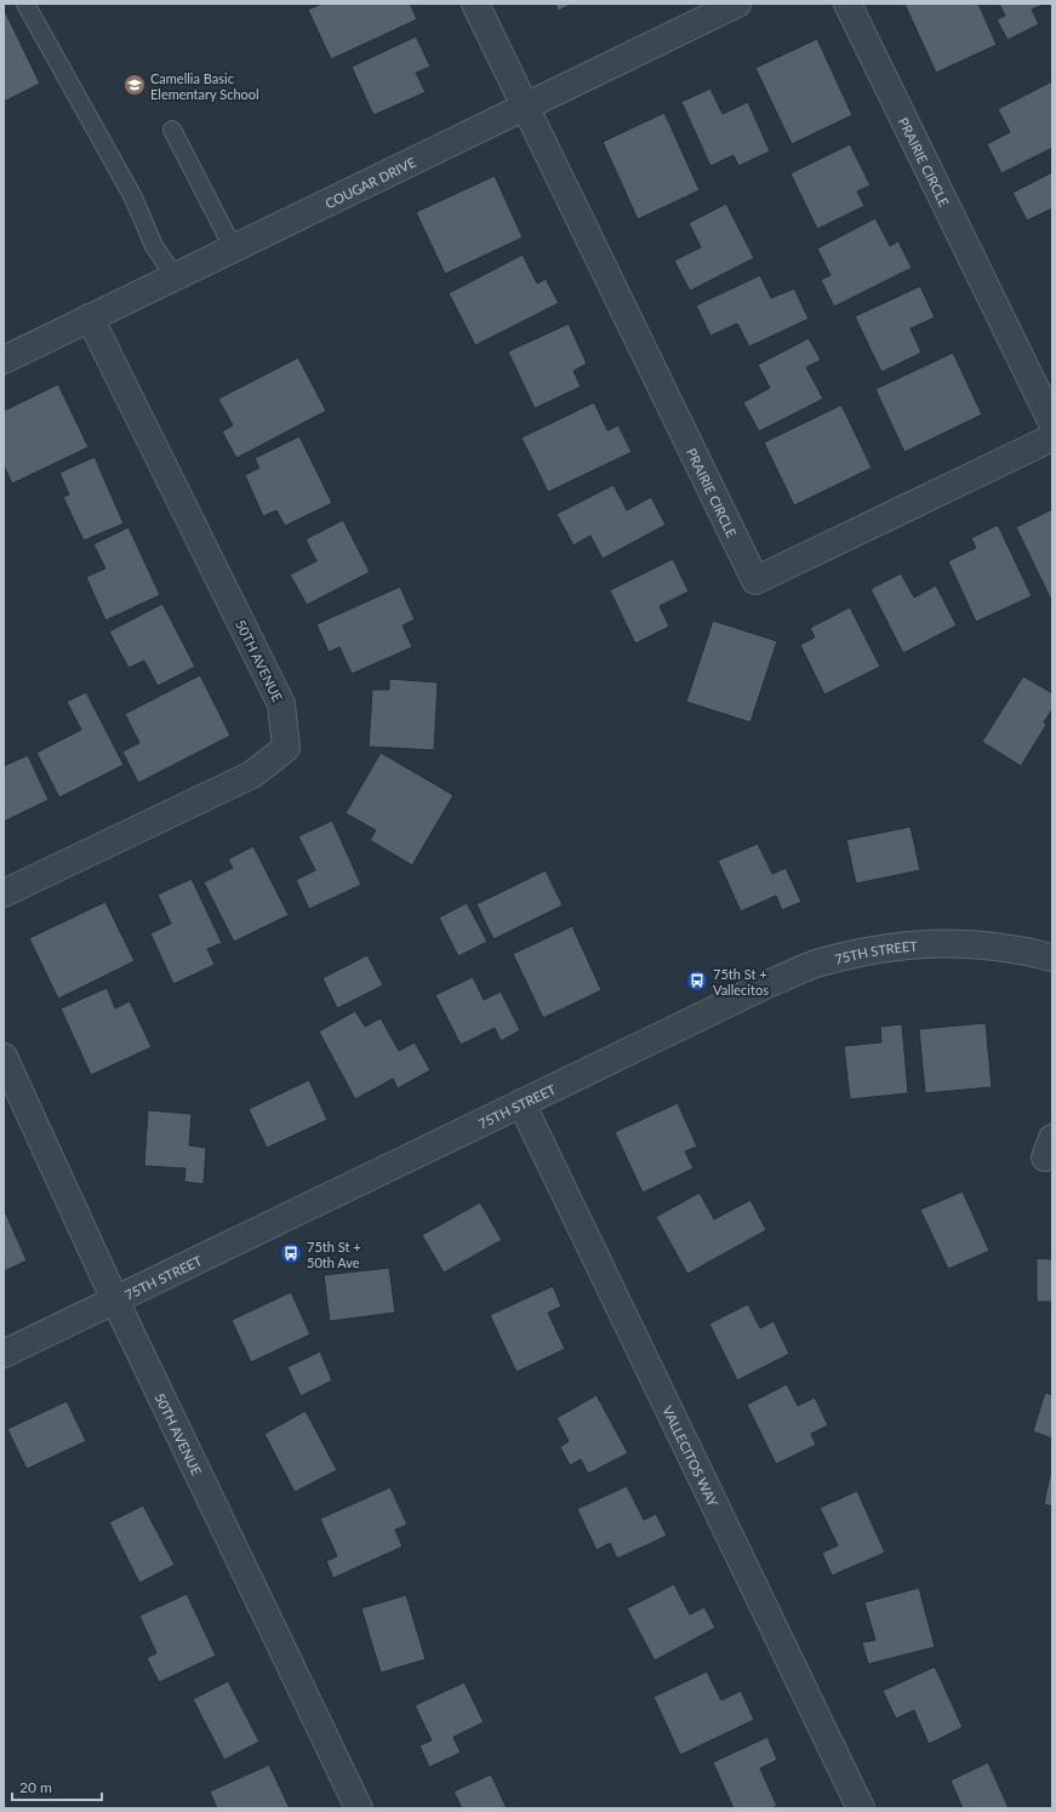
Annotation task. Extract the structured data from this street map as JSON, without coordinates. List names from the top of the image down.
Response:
{
  "streets": {
    "street": [
      "PRAIRIE CIRCLE",
      "COUGAR DRIVE",
      "50TH AVENUE",
      "75TH STREET",
      "VALLECITOS WAY"
    ]
  },
  "crossings": [
    ["PRAIRIE CIRCLE", "COUGAR DRIVE"],
    ["COUGAR DRIVE", "50TH AVENUE"],
    ["50TH AVENUE", "75TH STREET"],
    ["75TH STREET", "VALLECITOS WAY"]
  ],
  "places": {
    "school or university": ["Camellia Basic Elementary School"],
    "bus stop": ["75th St + Vallecitos", "75th St + 50th Ave"]
  },
  "scale_bar": "20 m"
}
